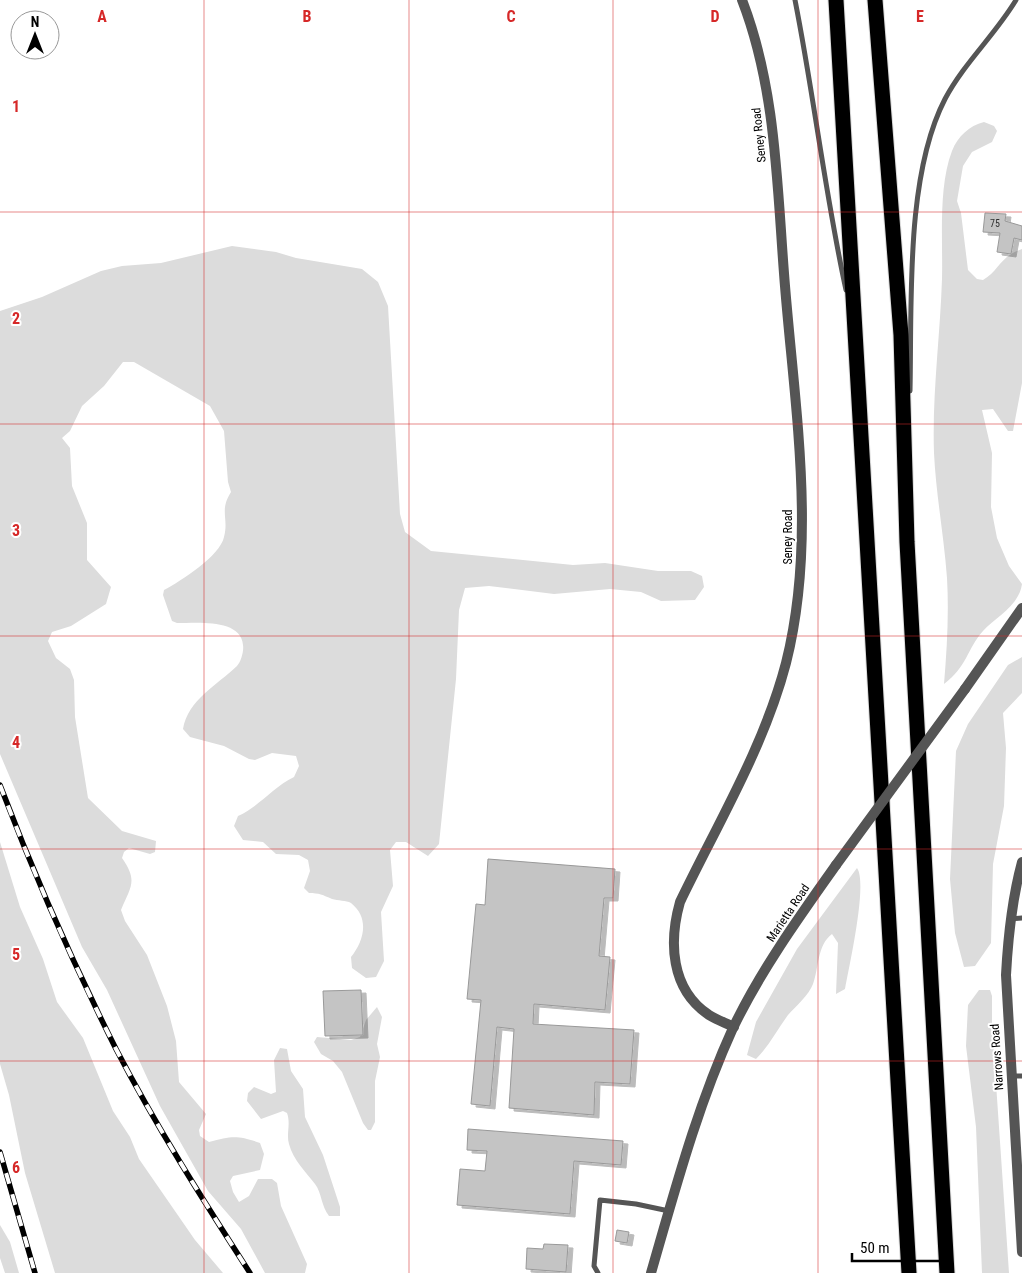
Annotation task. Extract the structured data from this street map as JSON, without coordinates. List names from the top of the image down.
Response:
{
  "streets": {
    "street": ["Seney Road", "Marietta Road", "Narrows Road"]
  },
  "crossings": [
    ["Seney Road", "Marietta Road"]
  ],
  "house_numbers": ["75"],
  "scale_bar": "50 m",
  "north": "top",
  "grid": {
    "columns": [
      "A",
      "B",
      "C",
      "D",
      "E"
    ],
    "rows": [
      "1",
      "2",
      "3",
      "4",
      "5",
      "6"
    ]
  }
}
